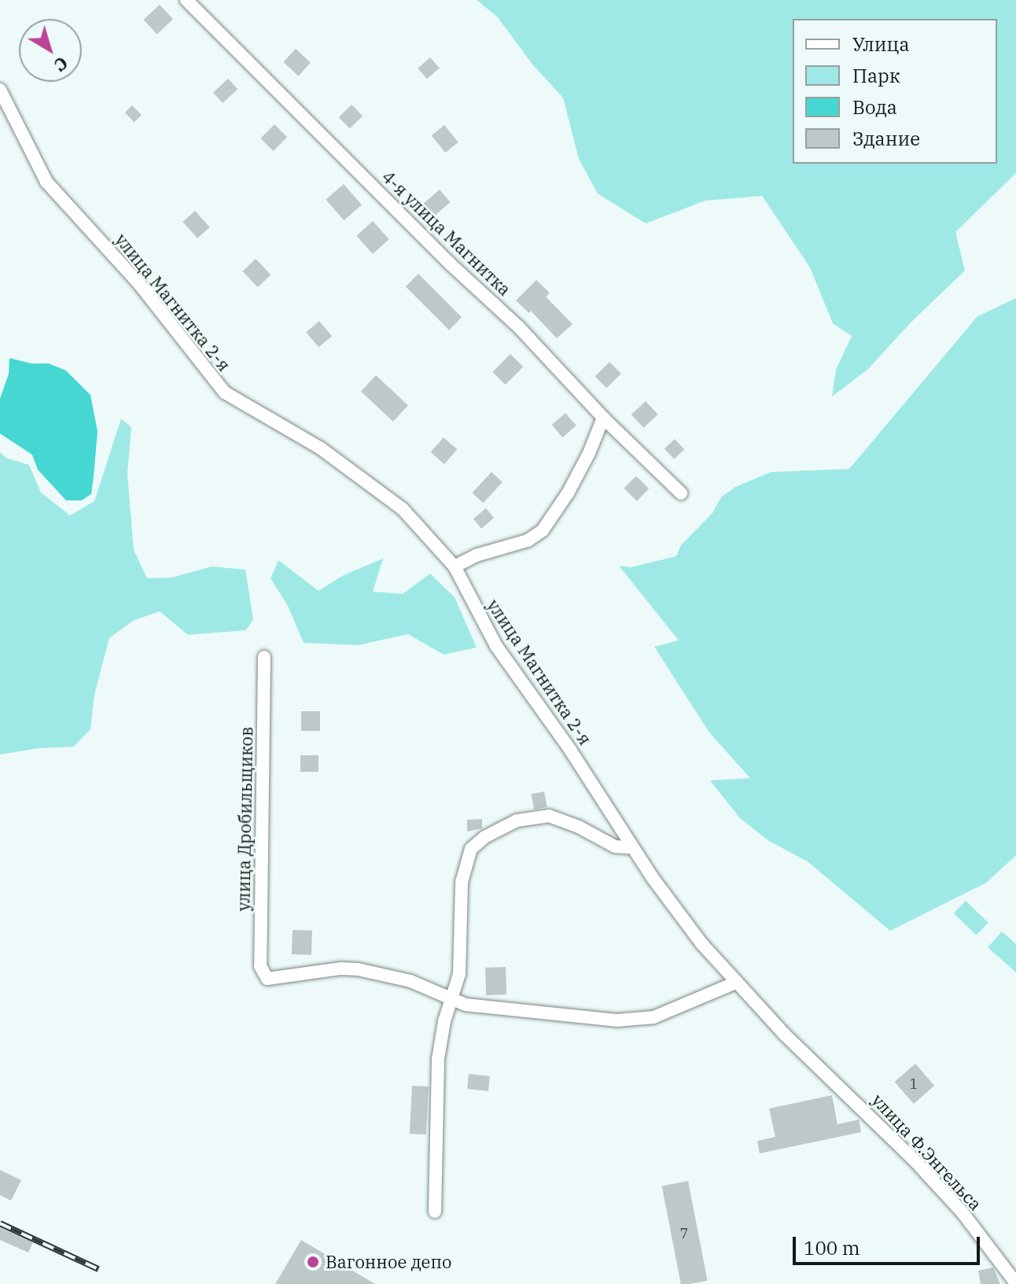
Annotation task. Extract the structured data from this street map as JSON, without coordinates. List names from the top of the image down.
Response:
{
  "streets": {
    "street": [
      "4-я улица Магнитка",
      "улица Магнитка 2-я",
      "улица Дробильщиков",
      "улица Ф.Энгельса"
    ]
  },
  "crossings": [
    ["улица Магнитка 2-я", "улица Ф.Энгельса"]
  ],
  "places": ["Вагонное депо"],
  "house_numbers": ["1", "7"],
  "legend": [
    "Улица",
    "Парк",
    "Вода",
    "Здание"
  ],
  "scale_bar": "100 m",
  "north": "bottom right"
}
